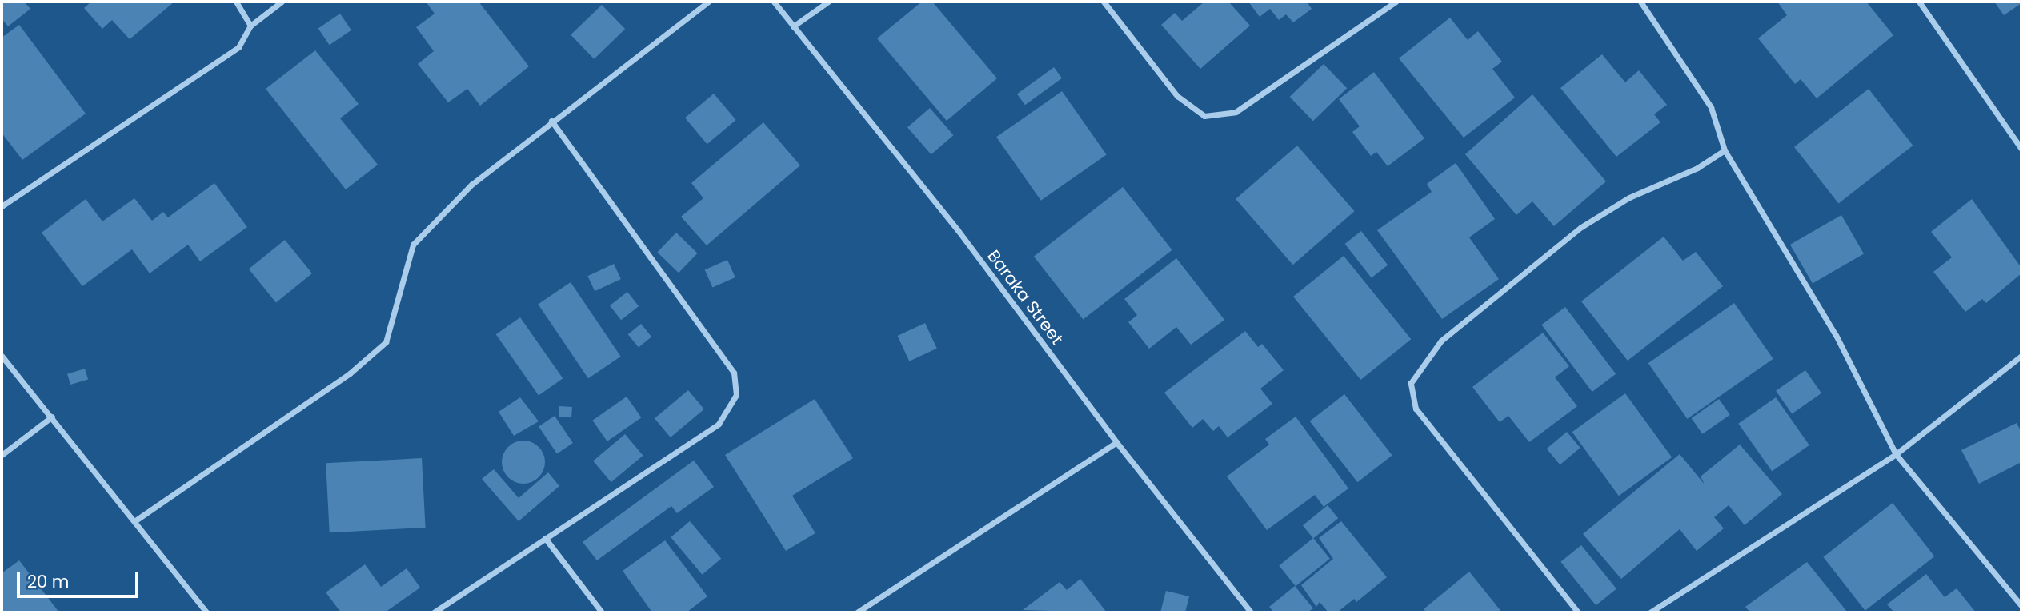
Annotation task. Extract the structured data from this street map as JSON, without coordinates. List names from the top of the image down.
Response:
{
  "streets": {
    "street": ["Baraka Street"]
  },
  "scale_bar": "20 m"
}
